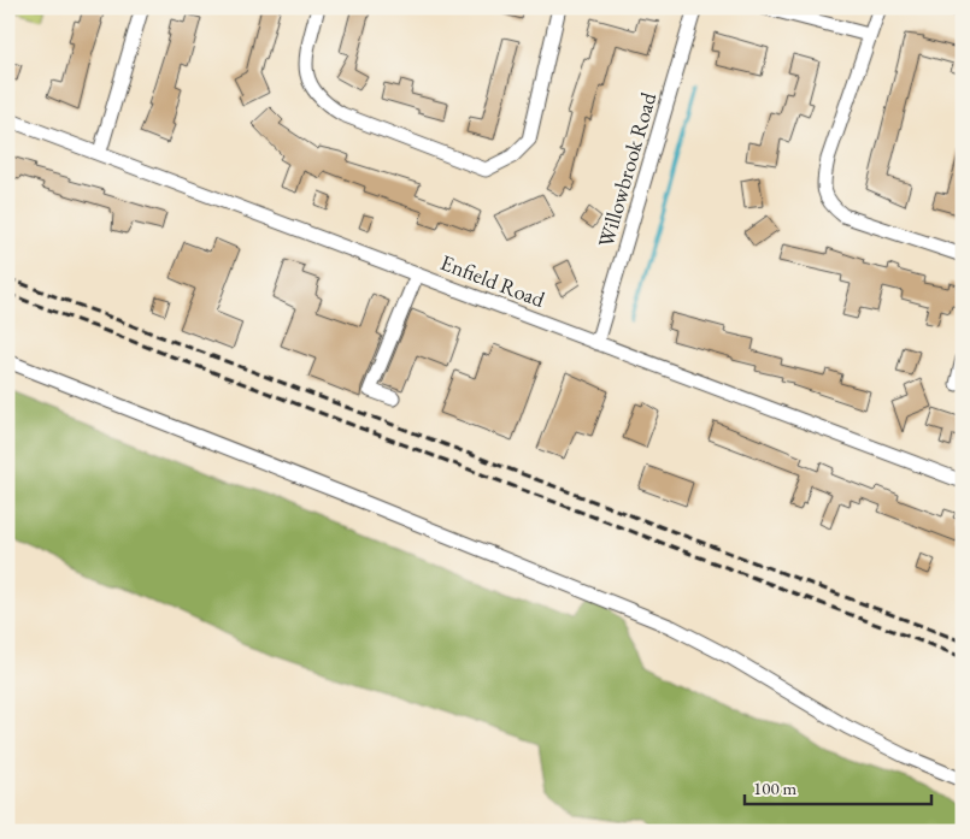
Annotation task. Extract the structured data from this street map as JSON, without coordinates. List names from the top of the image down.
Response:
{
  "streets": {
    "street": ["Willowbrook Road", "Enfield Road"]
  },
  "crossings": [
    ["Willowbrook Road", "Enfield Road"]
  ],
  "scale_bar": "100 m"
}
